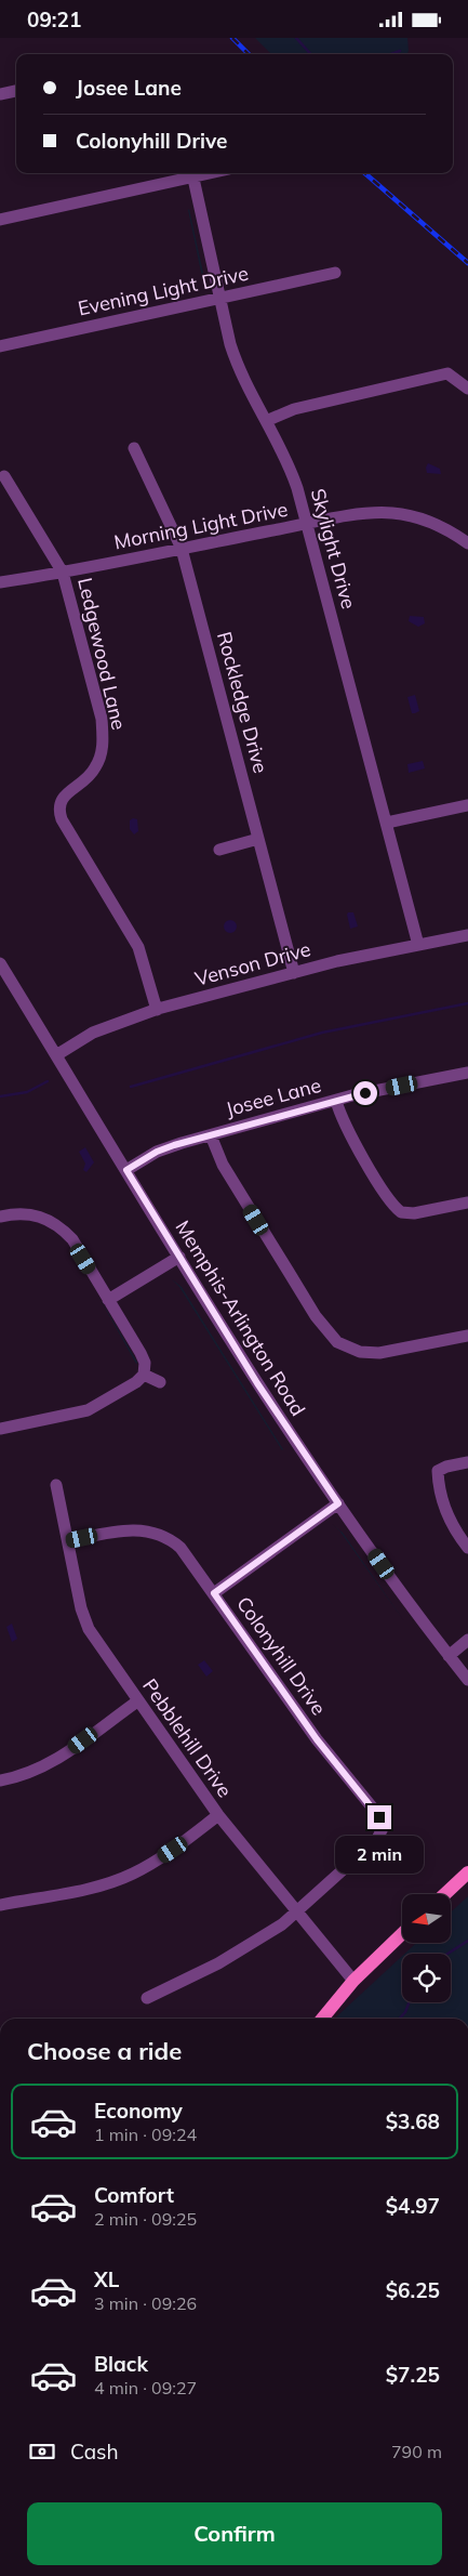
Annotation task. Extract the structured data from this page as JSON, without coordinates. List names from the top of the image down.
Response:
{
  "streets": {
    "street": [
      "Evening Light Drive",
      "Morning Light Drive",
      "Skylight Drive",
      "Ledgewood Lane",
      "Rockledge Drive",
      "Venson Drive",
      "Josee Lane",
      "Memphis-Arlington Road",
      "Colonyhill Drive",
      "Pebblehill Drive"
    ]
  },
  "crossings": [
    ["Evening Light Drive", "Skylight Drive"],
    ["Morning Light Drive", "Skylight Drive"],
    ["Morning Light Drive", "Ledgewood Lane"],
    ["Morning Light Drive", "Rockledge Drive"],
    ["Skylight Drive", "Venson Drive"],
    ["Ledgewood Lane", "Venson Drive"],
    ["Rockledge Drive", "Venson Drive"],
    ["Venson Drive", "Memphis-Arlington Road"],
    ["Josee Lane", "Memphis-Arlington Road"],
    ["Colonyhill Drive", "Pebblehill Drive"]
  ],
  "north": "left",
  "page": {
    "status": "09:21",
    "banner": ["Josee Lane", "Colonyhill Drive"],
    "bubble": "2 min",
    "heading": "Choose a ride",
    "list": [
      {
        "name": "Economy",
        "note": "1 min · 09:24",
        "value": "$3.68"
      },
      {
        "name": "Comfort",
        "note": "2 min · 09:25",
        "value": "$4.97"
      },
      {
        "name": "XL",
        "note": "3 min · 09:26",
        "value": "$6.25"
      },
      {
        "name": "Black",
        "note": "4 min · 09:27",
        "value": "$7.25"
      }
    ],
    "pay": ["Cash", "790 m"],
    "buttons": "Confirm"
  }
}
